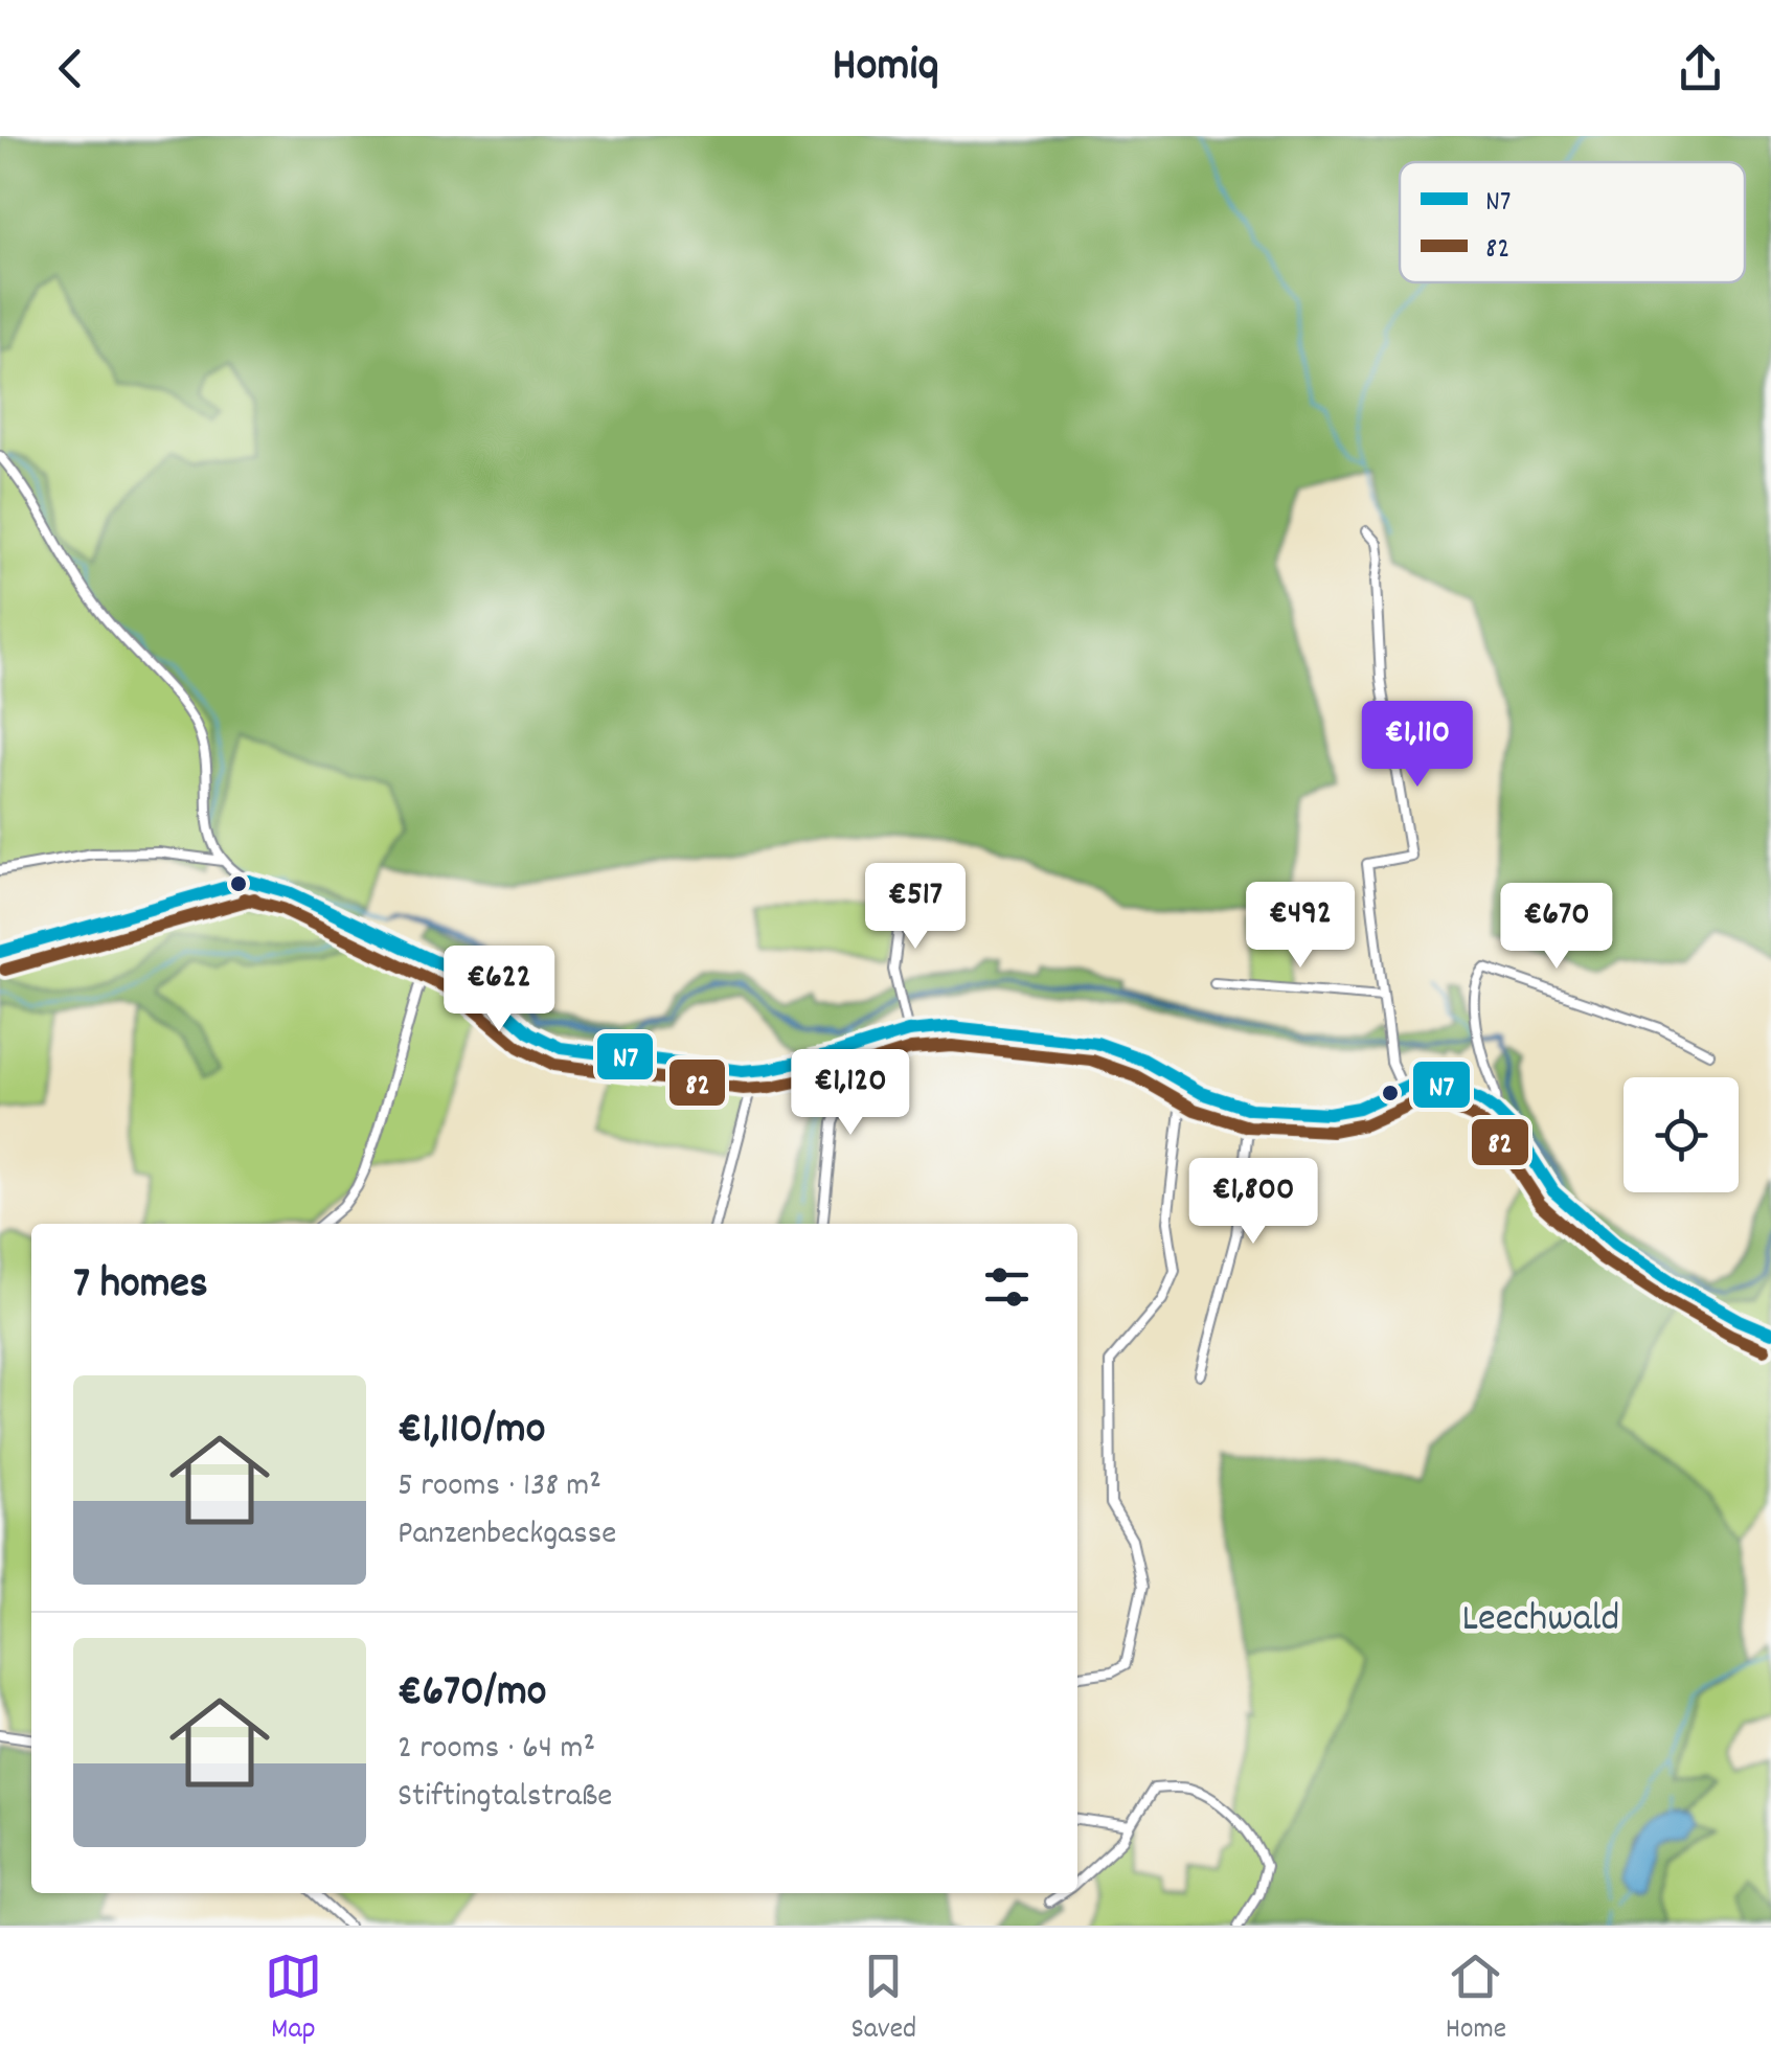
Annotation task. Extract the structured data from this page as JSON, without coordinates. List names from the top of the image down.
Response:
{
  "parks": ["Leechwald"],
  "lines": ["transit line N7", "transit line 82"],
  "legend": ["N7", "82"],
  "page": {
    "header": "Homiq",
    "price": [
      "€1,110",
      "€517",
      "€492",
      "€670",
      "€622",
      "€1,120",
      "€1,800"
    ],
    "heading": "7 homes",
    "list": [
      {
        "name": "€1,110/mo",
        "note": "5 rooms · 138 m² · Panzenbeckgasse"
      },
      {
        "name": "€670/mo",
        "note": "2 rooms · 64 m² · Stiftingtalstraße"
      }
    ],
    "tabs": ["Map", "Saved", "Home"]
  }
}
